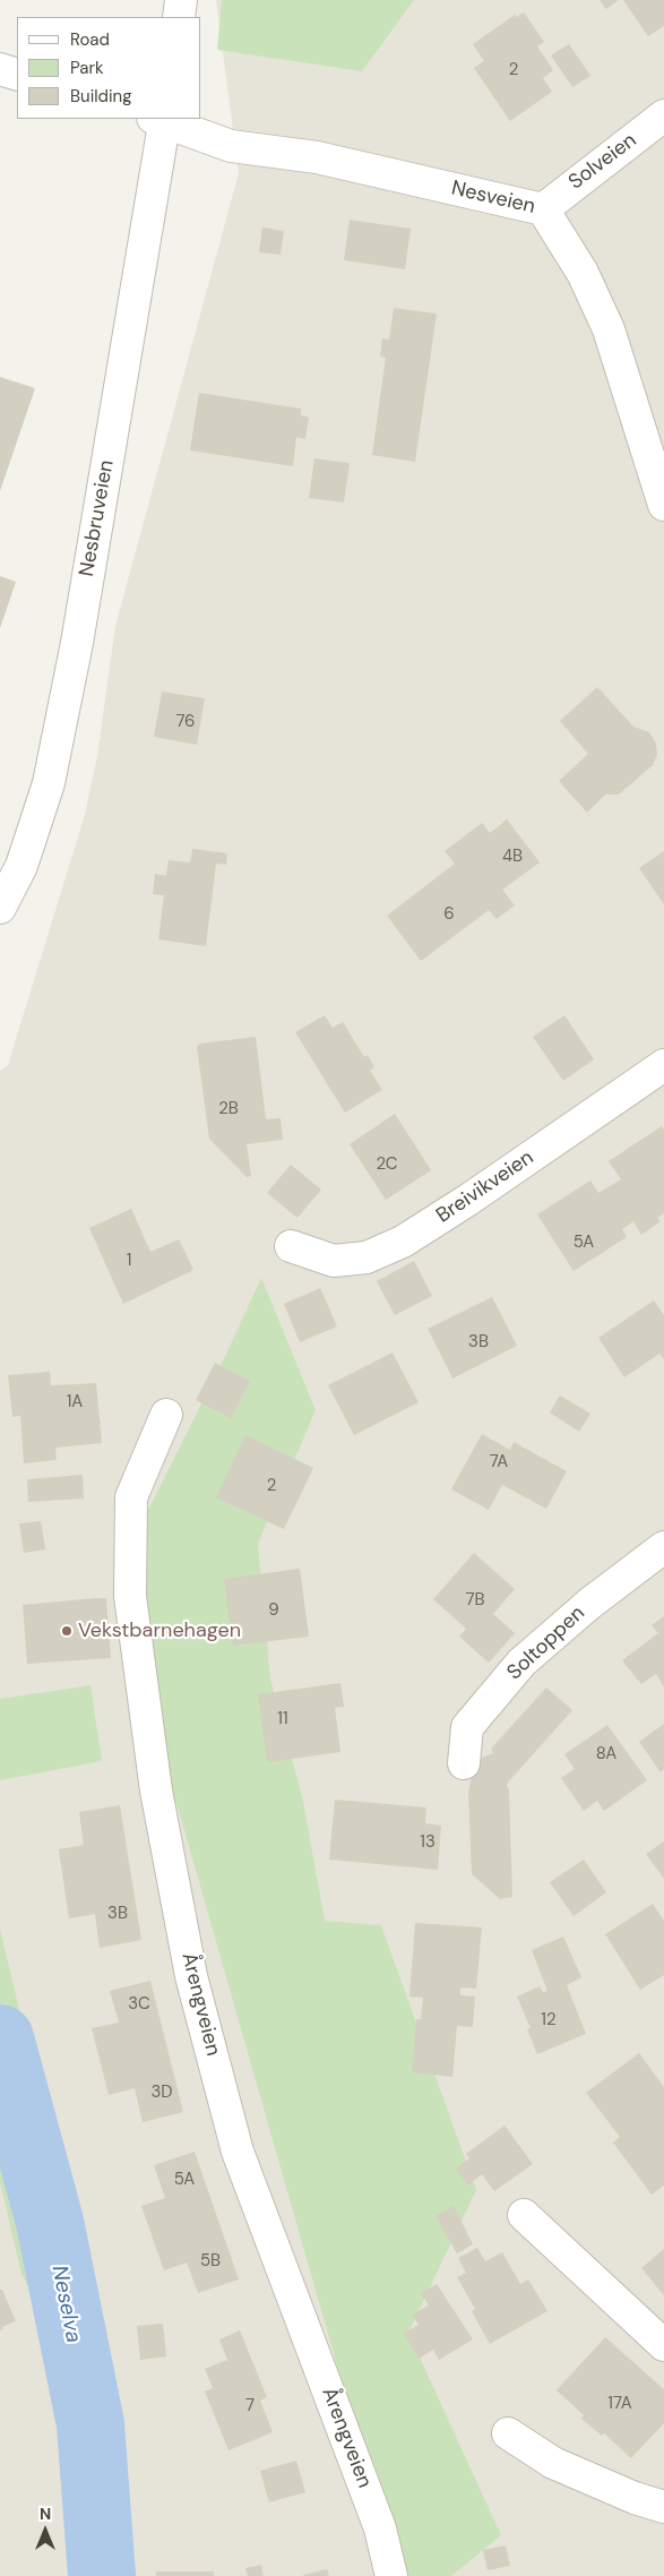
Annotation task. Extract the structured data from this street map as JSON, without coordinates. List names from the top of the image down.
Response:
{
  "streets": {
    "street": [
      "Solveien",
      "Nesveien",
      "Nesbruveien",
      "Breivikveien",
      "Soltoppen",
      "Årengveien"
    ]
  },
  "crossings": [
    ["Solveien", "Nesveien"],
    ["Nesveien", "Nesbruveien"]
  ],
  "water": ["Neselva"],
  "places": ["Vekstbarnehagen"],
  "house_numbers": [
    "2",
    "76",
    "4B",
    "6",
    "2B",
    "2C",
    "5A",
    "1",
    "3B",
    "1A",
    "7A",
    "2",
    "7B",
    "9",
    "11",
    "8A",
    "13",
    "3B",
    "3C",
    "12",
    "3D",
    "5A",
    "5B",
    "17A",
    "7"
  ],
  "legend": ["Road", "Park", "Building"],
  "north": "top"
}
